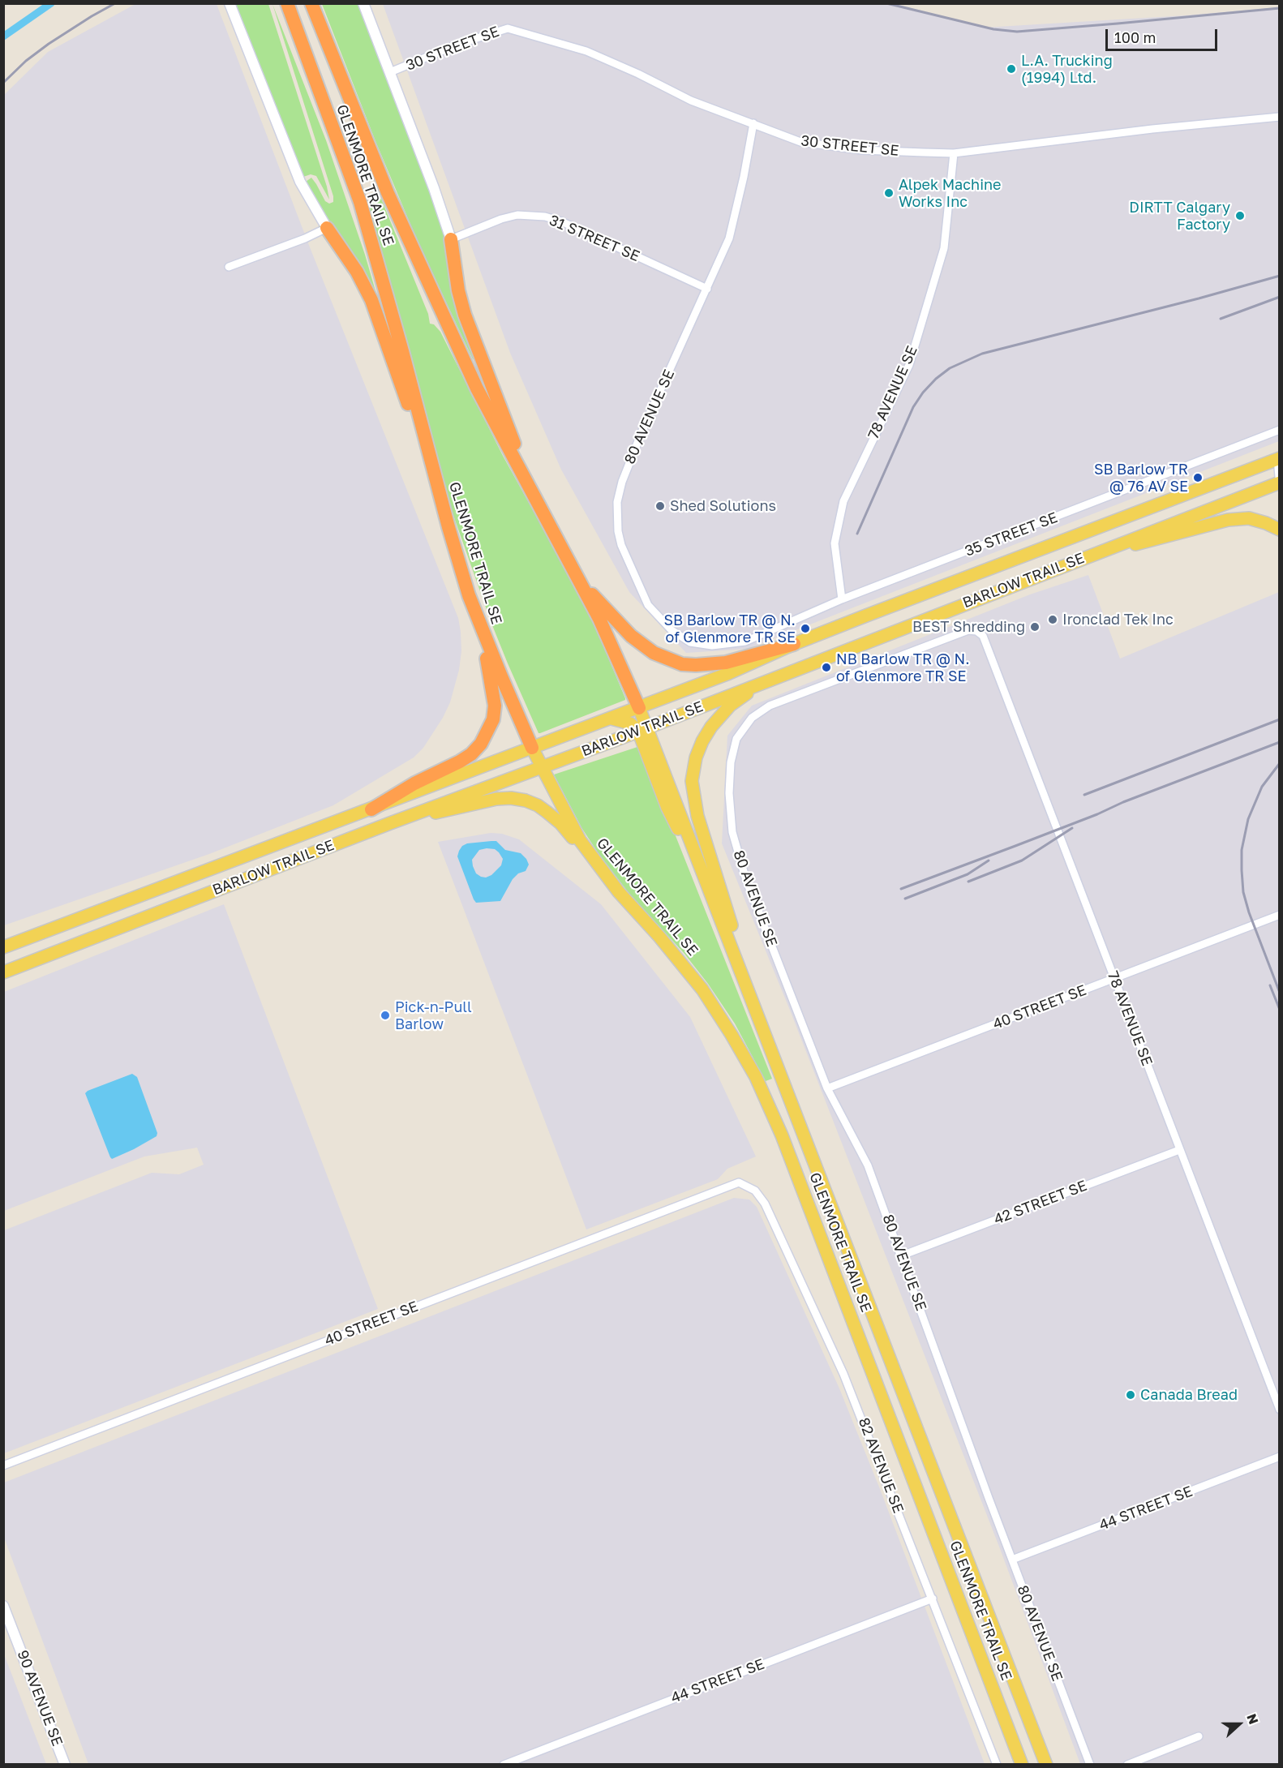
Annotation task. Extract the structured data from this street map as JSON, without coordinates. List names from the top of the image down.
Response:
{
  "streets": {
    "highway": ["GLENMORE TRAIL SE"],
    "main road": ["BARLOW TRAIL SE"],
    "street": [
      "30 STREET SE",
      "31 STREET SE",
      "78 AVENUE SE",
      "80 AVENUE SE",
      "35 STREET SE",
      "40 STREET SE",
      "42 STREET SE",
      "82 AVENUE SE",
      "44 STREET SE",
      "90 AVENUE SE"
    ]
  },
  "crossings": [
    ["30 STREET SE", "78 AVENUE SE"],
    ["30 STREET SE", "80 AVENUE SE"],
    ["GLENMORE TRAIL SE", "BARLOW TRAIL SE"],
    ["31 STREET SE", "80 AVENUE SE"],
    ["78 AVENUE SE", "80 AVENUE SE"],
    ["78 AVENUE SE", "35 STREET SE"],
    ["78 AVENUE SE", "40 STREET SE"],
    ["78 AVENUE SE", "42 STREET SE"],
    ["80 AVENUE SE", "35 STREET SE"],
    ["80 AVENUE SE", "40 STREET SE"],
    ["80 AVENUE SE", "42 STREET SE"],
    ["80 AVENUE SE", "44 STREET SE"],
    ["40 STREET SE", "82 AVENUE SE"],
    ["82 AVENUE SE", "44 STREET SE"]
  ],
  "places": [
    "L.A. Trucking (1994) Ltd.",
    "Alpek Machine Works Inc",
    "DIRTT Calgary Factory",
    "SB Barlow TR @ 76 AV SE",
    "Shed Solutions",
    "Ironclad Tek Inc",
    "BEST Shredding",
    "SB Barlow TR @ N. of Glenmore TR SE",
    "NB Barlow TR @ N. of Glenmore TR SE",
    "Pick-n-Pull Barlow",
    "Canada Bread"
  ],
  "scale_bar": "100 m",
  "north": "right"
}
